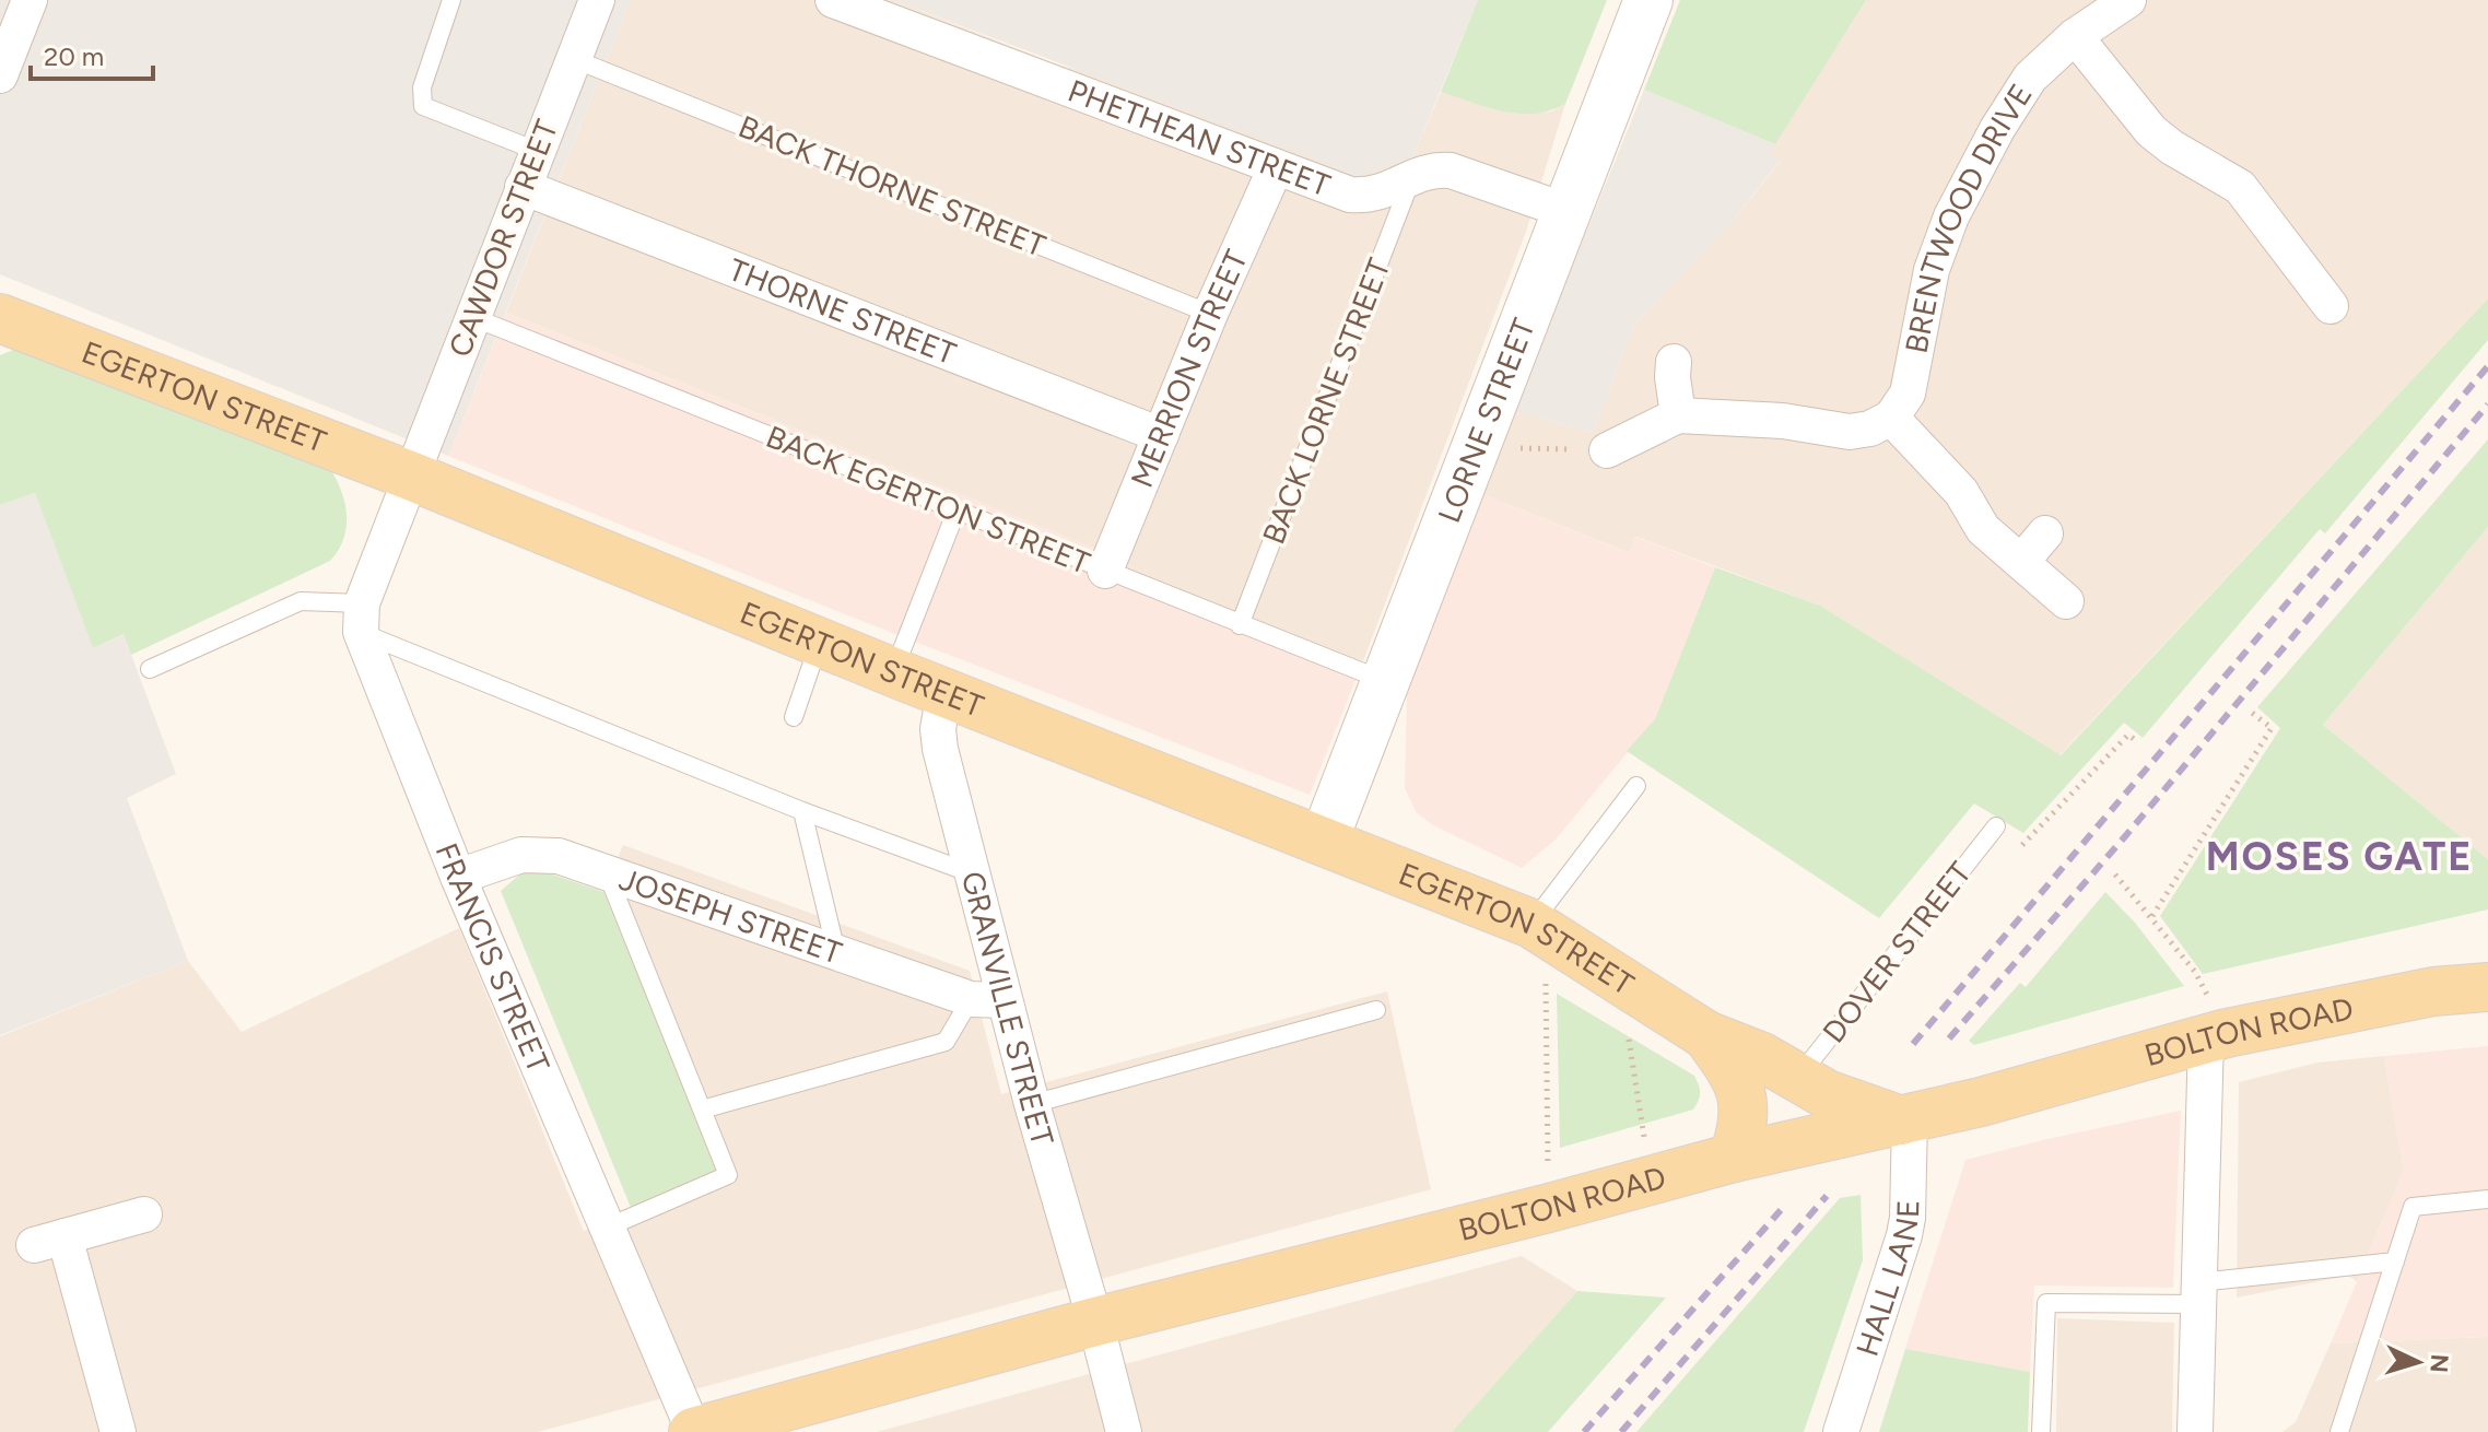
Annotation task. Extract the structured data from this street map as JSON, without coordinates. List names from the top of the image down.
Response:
{
  "streets": {
    "main road": ["EGERTON STREET", "BOLTON ROAD"],
    "street": [
      "PHETHEAN STREET",
      "BRENTWOOD DRIVE",
      "CAWDOR STREET",
      "THORNE STREET",
      "MERRION STREET",
      "LORNE STREET",
      "JOSEPH STREET",
      "FRANCIS STREET",
      "GRANVILLE STREET",
      "HALL LANE"
    ],
    "lane": [
      "BACK THORNE STREET",
      "BACK LORNE STREET",
      "BACK EGERTON STREET",
      "DOVER STREET"
    ]
  },
  "crossings": [
    ["PHETHEAN STREET", "MERRION STREET"],
    ["PHETHEAN STREET", "BACK LORNE STREET"],
    ["PHETHEAN STREET", "LORNE STREET"],
    ["BACK THORNE STREET", "CAWDOR STREET"],
    ["BACK THORNE STREET", "MERRION STREET"],
    ["CAWDOR STREET", "THORNE STREET"],
    ["CAWDOR STREET", "EGERTON STREET"],
    ["CAWDOR STREET", "BACK EGERTON STREET"],
    ["THORNE STREET", "MERRION STREET"],
    ["MERRION STREET", "BACK EGERTON STREET"],
    ["EGERTON STREET", "LORNE STREET"],
    ["EGERTON STREET", "DOVER STREET"],
    ["EGERTON STREET", "GRANVILLE STREET"],
    ["EGERTON STREET", "BOLTON ROAD"],
    ["EGERTON STREET", "HALL LANE"],
    ["BACK LORNE STREET", "BACK EGERTON STREET"],
    ["LORNE STREET", "BACK EGERTON STREET"],
    ["JOSEPH STREET", "FRANCIS STREET"],
    ["JOSEPH STREET", "GRANVILLE STREET"],
    ["FRANCIS STREET", "BOLTON ROAD"],
    ["GRANVILLE STREET", "BOLTON ROAD"],
    ["BOLTON ROAD", "HALL LANE"]
  ],
  "districts": ["MOSES GATE"],
  "scale_bar": "20 m",
  "north": "right"
}
